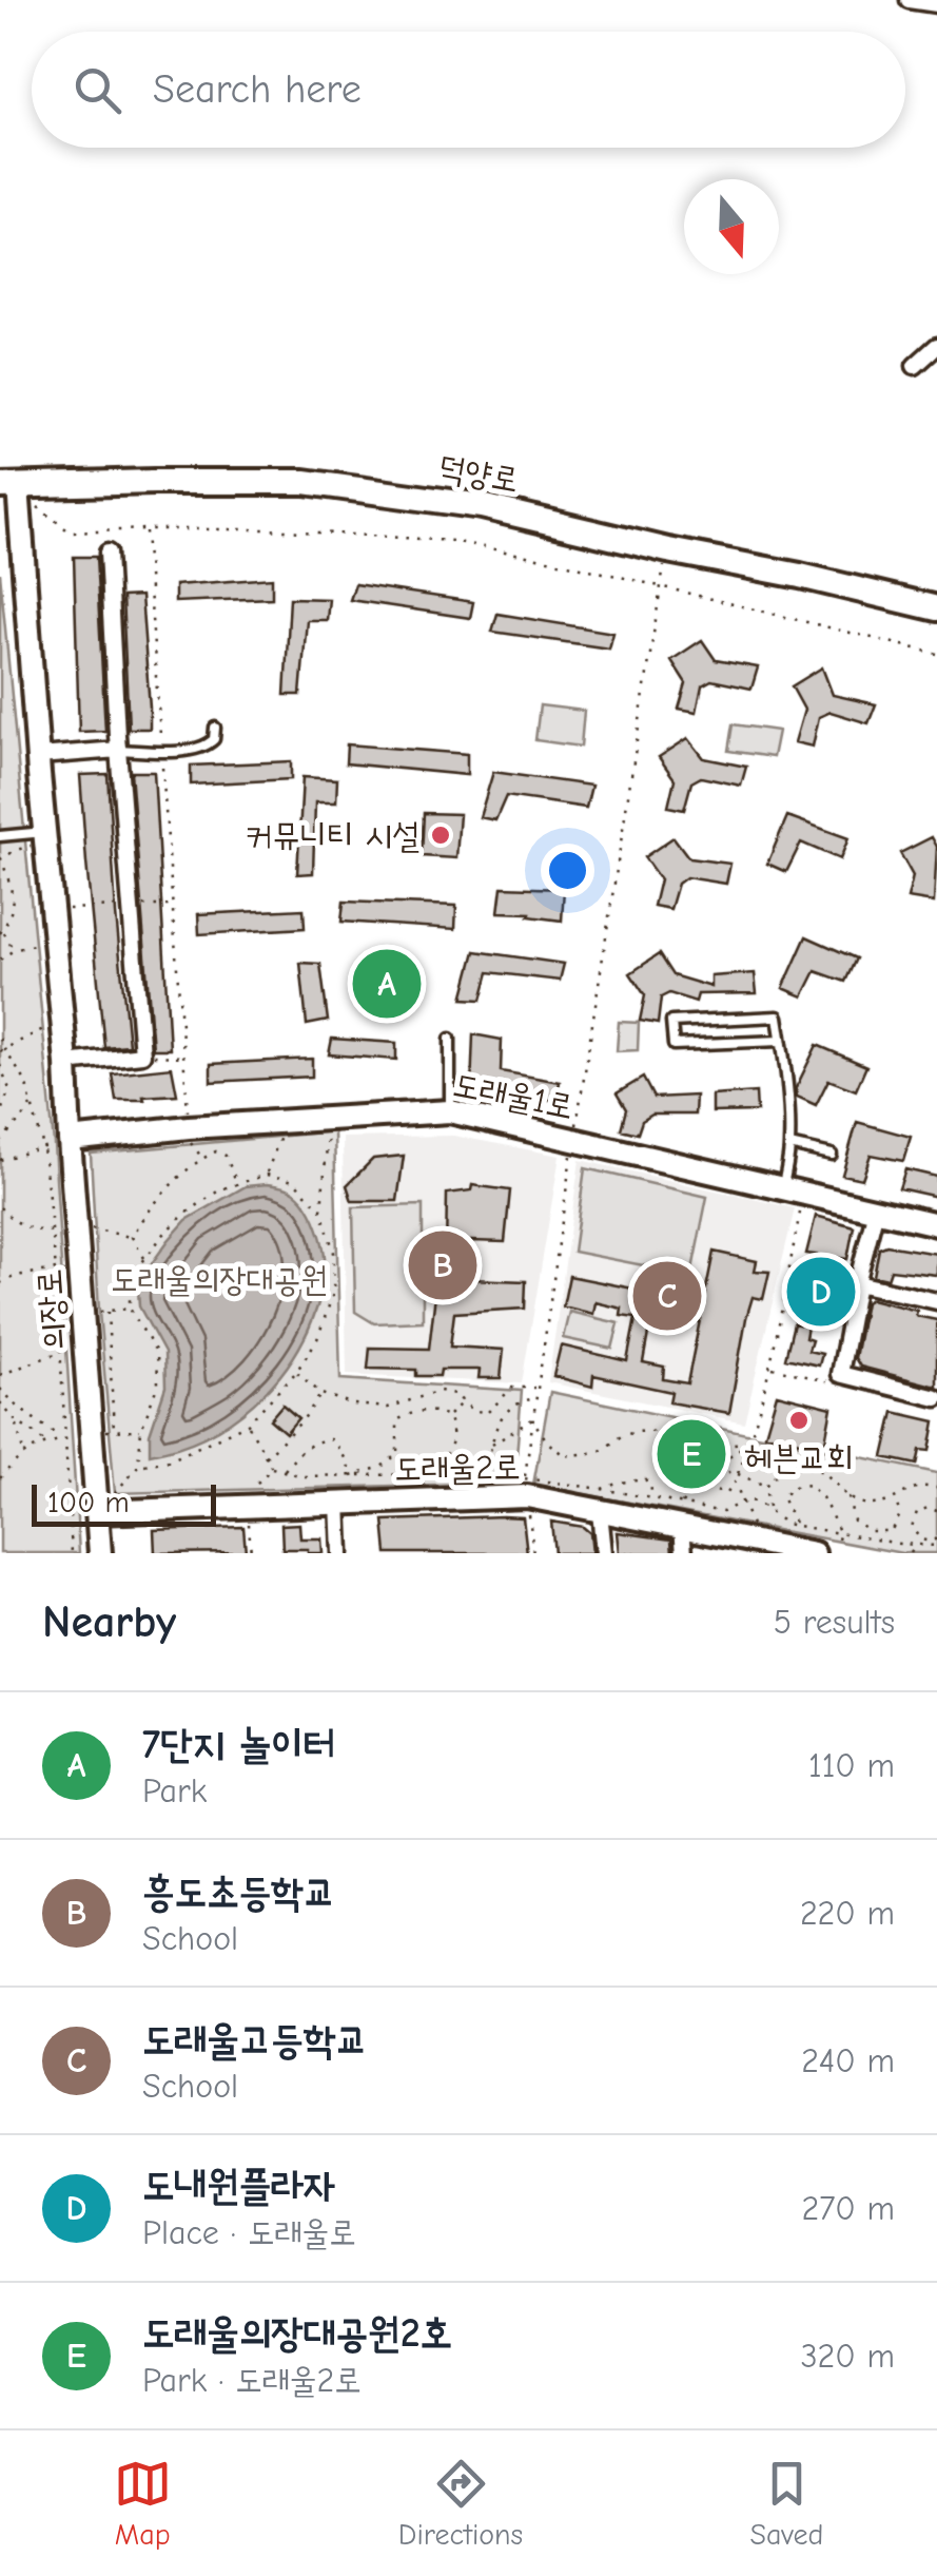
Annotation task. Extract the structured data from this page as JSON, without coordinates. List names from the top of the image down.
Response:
{
  "streets": {
    "main road": ["덕양로"],
    "street": ["도래울1로", "의장로", "도래울2로"]
  },
  "crossings": [
    ["덕양로", "의장로"],
    ["도래울1로", "의장로"],
    ["의장로", "도래울2로"]
  ],
  "parks": ["도래울의장대공원"],
  "places": ["커뮤니티 시설", "헤븐교회"],
  "scale_bar": "100 m",
  "north": "bottom",
  "page": {
    "search": "Search here",
    "pins": [
      "A",
      "B",
      "D",
      "C",
      "E"
    ],
    "scale": "100 m",
    "heading": ["Nearby", "5 results"],
    "list": [
      {
        "mark": "A",
        "name": "7단지 놀이터",
        "note": "Park",
        "value": "110 m"
      },
      {
        "mark": "B",
        "name": "흥도초등학교",
        "note": "School",
        "value": "220 m"
      },
      {
        "mark": "C",
        "name": "도래울고등학교",
        "note": "School",
        "value": "240 m"
      },
      {
        "mark": "D",
        "name": "도내원플라자",
        "note": "Place · 도래울로",
        "value": "270 m"
      },
      {
        "mark": "E",
        "name": "도래울의장대공원2호",
        "note": "Park · 도래울2로",
        "value": "320 m"
      }
    ],
    "nav": ["Map", "Directions", "Saved"]
  }
}
